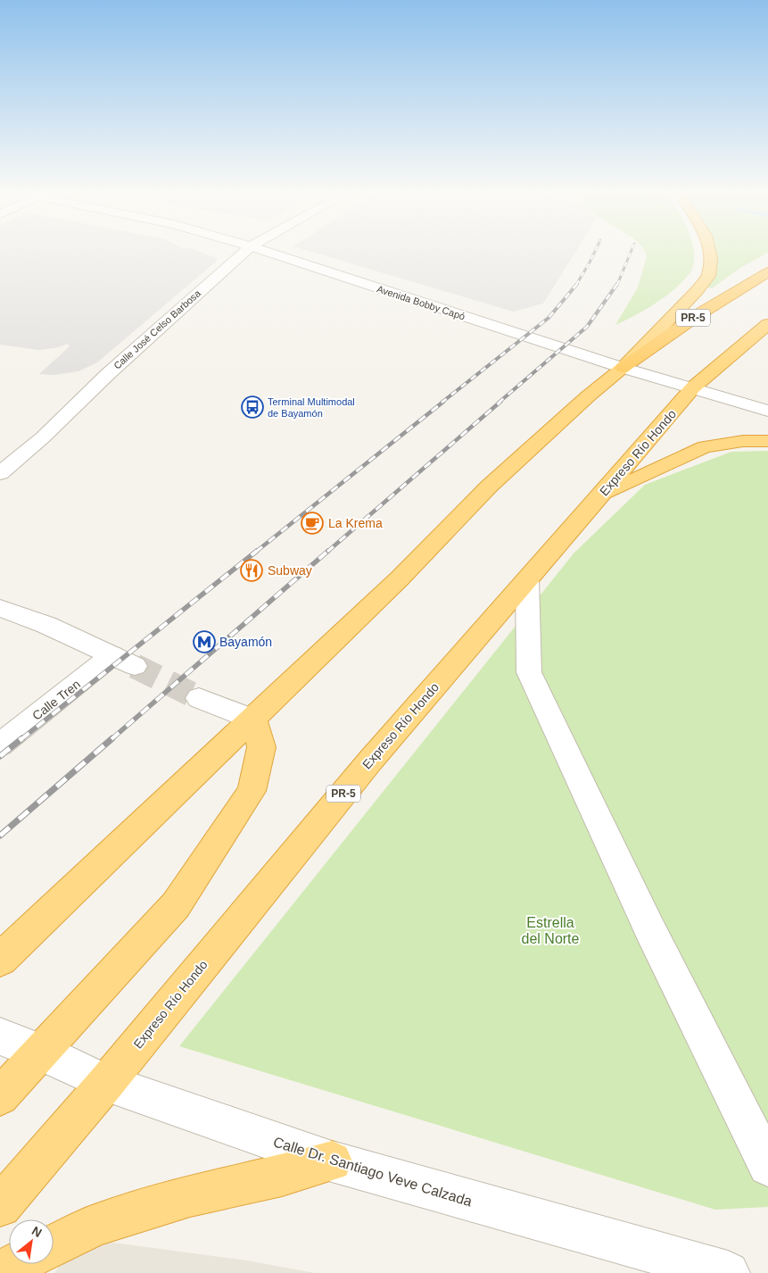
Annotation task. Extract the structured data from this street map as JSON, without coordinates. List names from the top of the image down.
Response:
{
  "streets": {
    "highway": ["PR-5", "Expreso Río Hondo"],
    "street": [
      "Avenida Bobby Capó",
      "Calle José Celso Barbosa",
      "Calle Tren",
      "Calle Dr. Santiago Veve Calzada"
    ]
  },
  "crossings": [
    ["Avenida Bobby Capó", "PR-5"],
    ["Avenida Bobby Capó", "Expreso Río Hondo"],
    ["Expreso Río Hondo", "Calle Dr. Santiago Veve Calzada"]
  ],
  "parks": ["Estrella del Norte"],
  "places": {
    "bus stop": ["Terminal Multimodal de Bayamón"],
    "cafe": ["La Krema"],
    "restaurant": ["Subway"],
    "metro station": ["Bayamón"]
  },
  "north": "top right"
}
